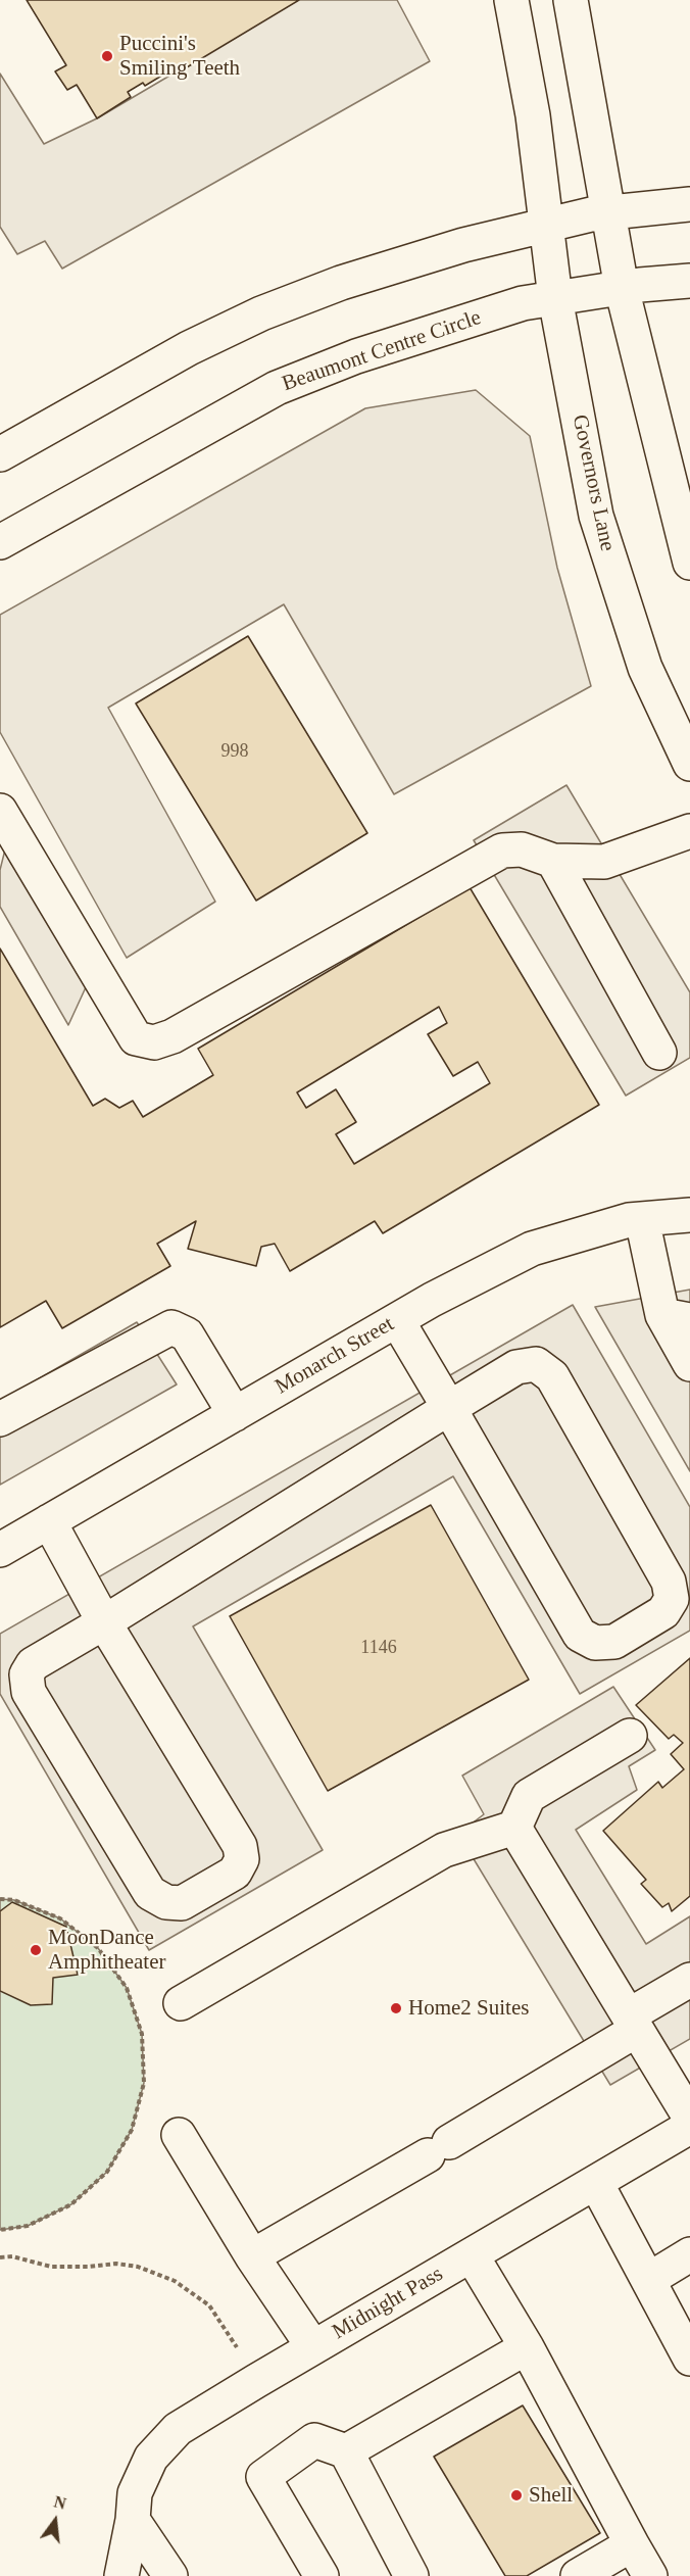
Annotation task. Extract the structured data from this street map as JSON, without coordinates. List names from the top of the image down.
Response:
{
  "streets": {
    "street": [
      "Beaumont Centre Circle",
      "Governors Lane",
      "Monarch Street",
      "Midnight Pass"
    ]
  },
  "crossings": [
    ["Beaumont Centre Circle", "Governors Lane"]
  ],
  "places": [
    "Puccini's Smiling Teeth",
    "MoonDance Amphitheater",
    "Home2 Suites",
    "Shell"
  ],
  "house_numbers": ["998", "1146"],
  "north": "top"
}
